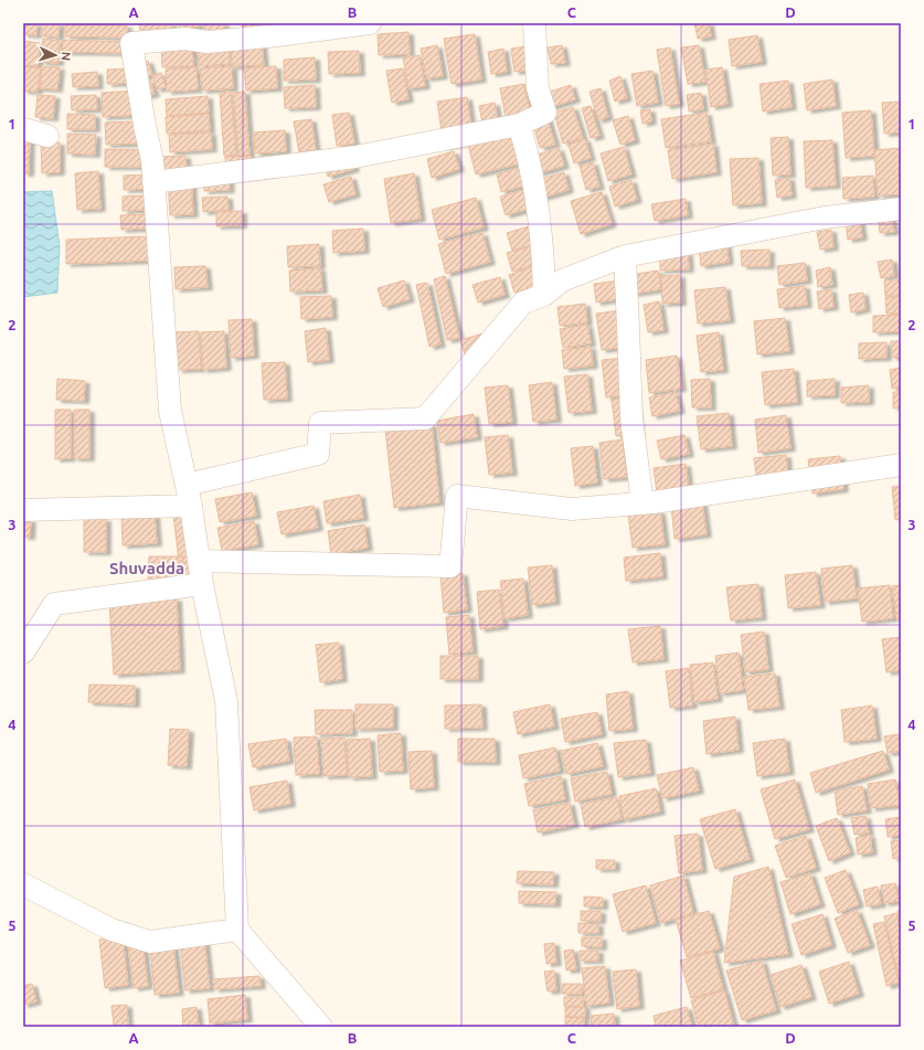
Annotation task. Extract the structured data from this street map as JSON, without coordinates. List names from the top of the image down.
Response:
{
  "districts": ["Shuvadda"],
  "north": "right",
  "grid": {
    "columns": [
      "A",
      "B",
      "C",
      "D"
    ],
    "rows": [
      "1",
      "2",
      "3",
      "4",
      "5"
    ]
  }
}
